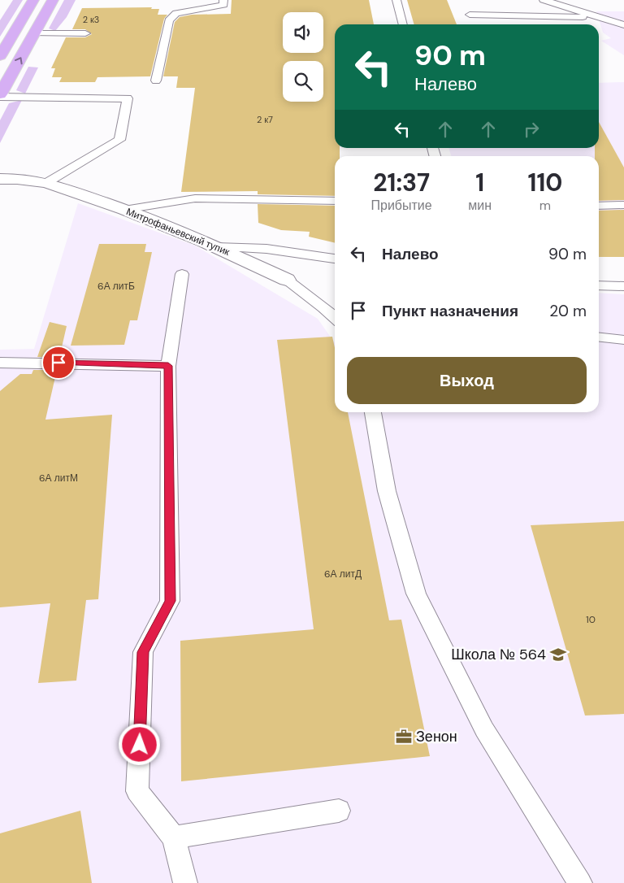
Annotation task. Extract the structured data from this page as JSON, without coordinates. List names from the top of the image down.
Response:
{
  "streets": {
    "street": ["Митрофаньевский тупик"]
  },
  "places": {
    "school or university": ["Школа № 564"],
    "office": ["Зенон"]
  },
  "house_numbers": [
    "2 к3",
    "2 к7",
    "6А литБ",
    "6А литМ",
    "6А литД",
    "10"
  ],
  "page": {
    "turn": ["90 m", "Налево"],
    "eta": [
      "21:37",
      "Прибытие",
      "1",
      "мин",
      "110",
      "m"
    ],
    "list": [
      {
        "name": "Налево",
        "value": "90 m"
      },
      {
        "name": "Пункт назначения",
        "value": "20 m"
      }
    ],
    "buttons": "Выход"
  }
}
